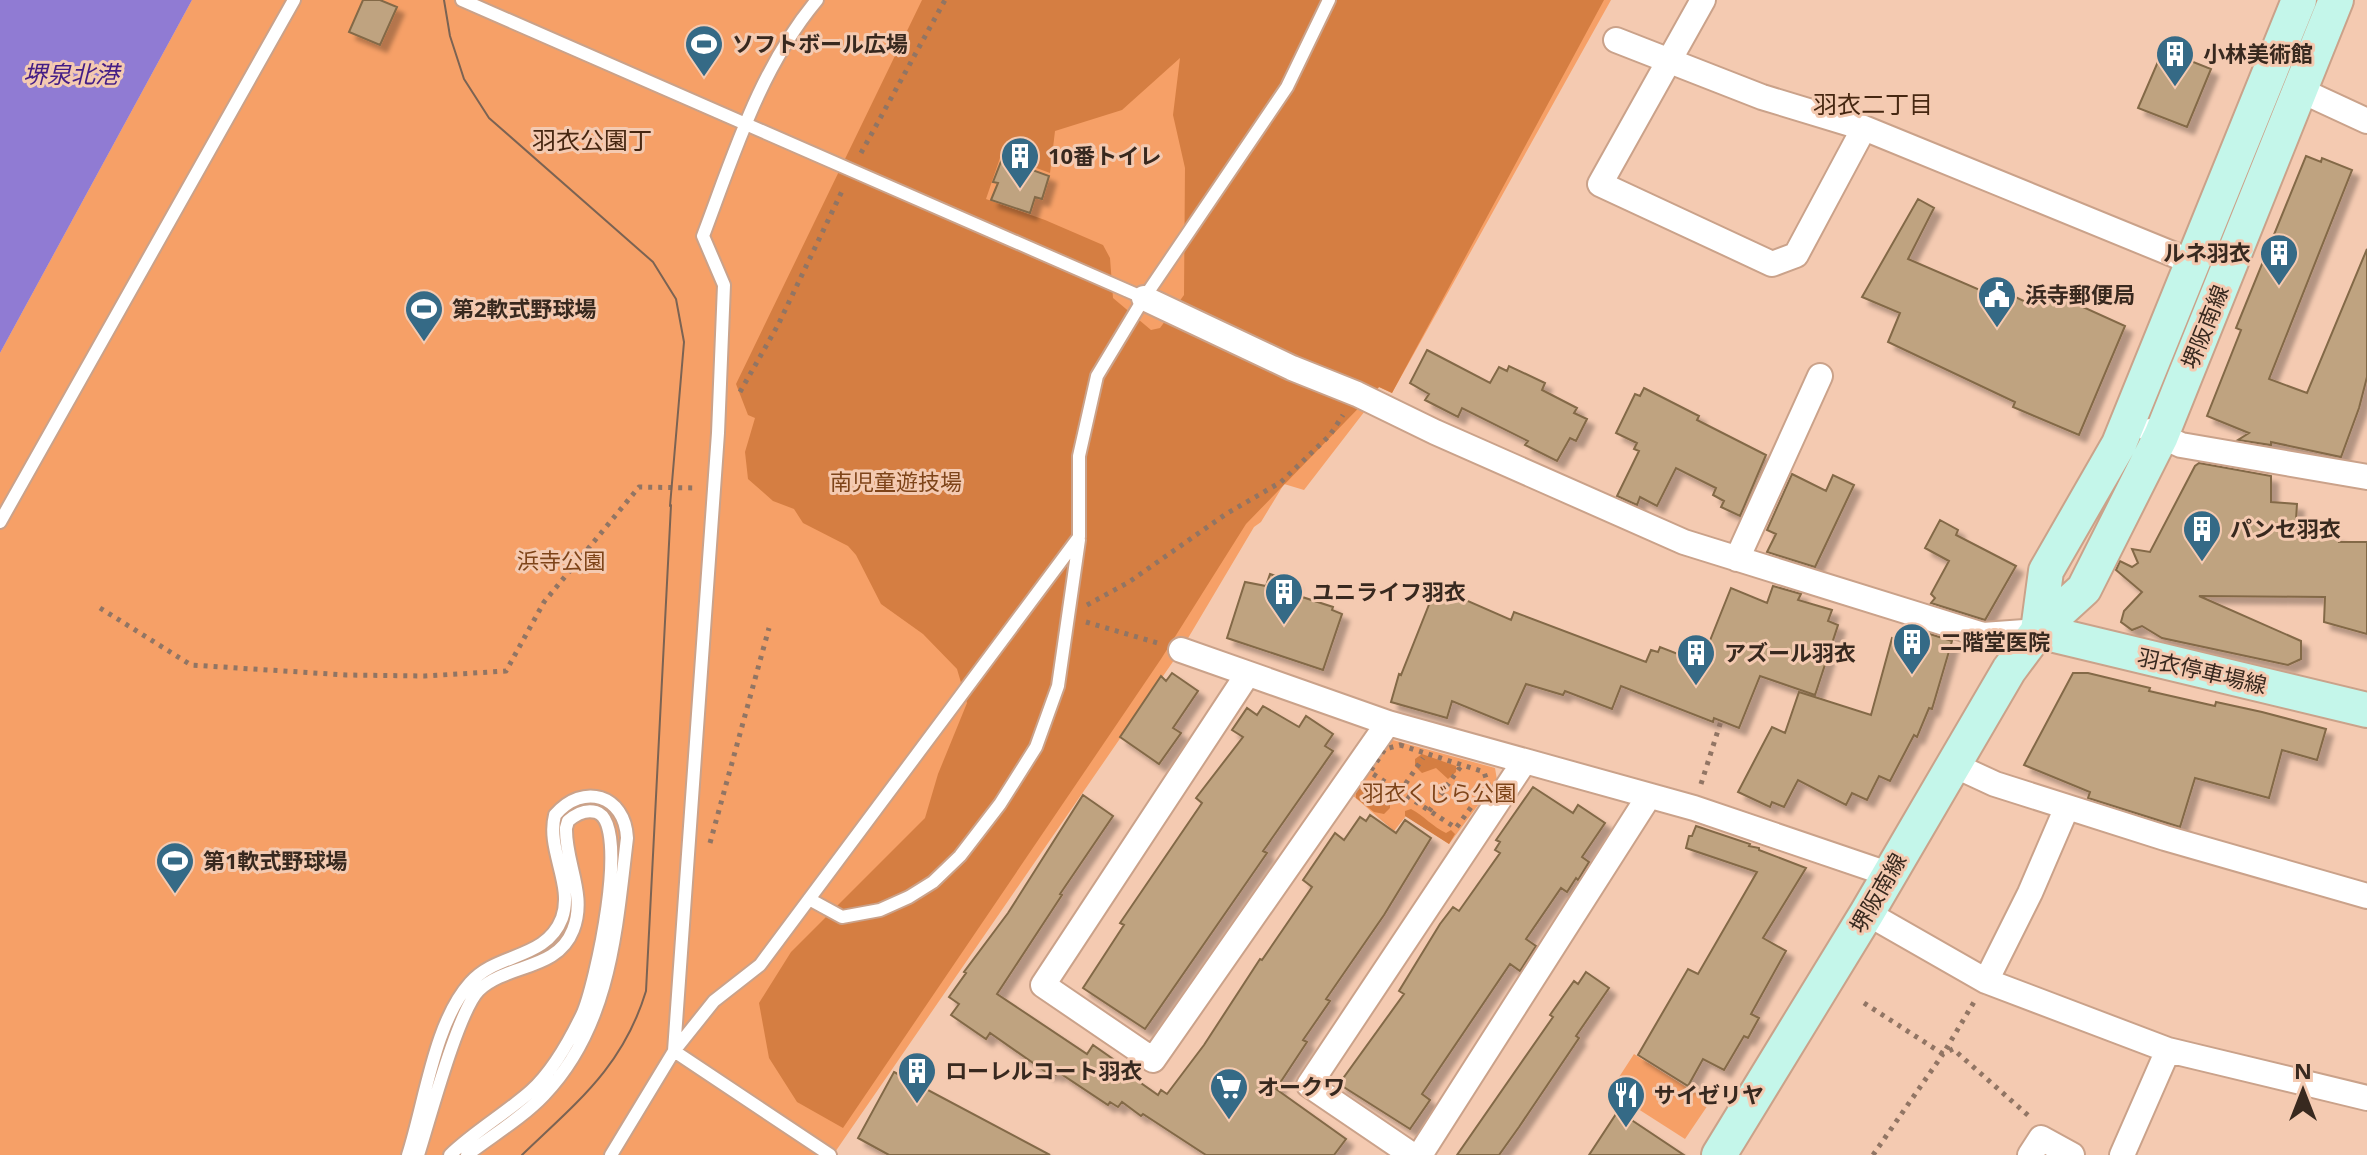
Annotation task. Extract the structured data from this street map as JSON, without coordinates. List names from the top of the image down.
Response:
{
  "streets": {
    "main road": ["堺阪南線", "羽衣停車場線"]
  },
  "crossings": [
    ["堺阪南線", "羽衣停車場線"]
  ],
  "districts": ["羽衣二丁目", "羽衣公園丁"],
  "water": ["堺泉北港"],
  "parks": ["南児童遊技場", "浜寺公園", "羽衣くじら公園"],
  "places": {
    "sports": ["ソフトボール広場", "第2軟式野球場", "第1軟式野球場"],
    "building": [
      "小林美術館",
      "10番トイレ",
      "ルネ羽衣",
      "パンセ羽衣",
      "ユニライフ羽衣",
      "二階堂医院",
      "アズール羽衣",
      "ローレルコート羽衣"
    ],
    "public building": ["浜寺郵便局"],
    "supermarket": ["オークワ"],
    "restaurant": ["サイゼリヤ"]
  },
  "north": "top"
}
